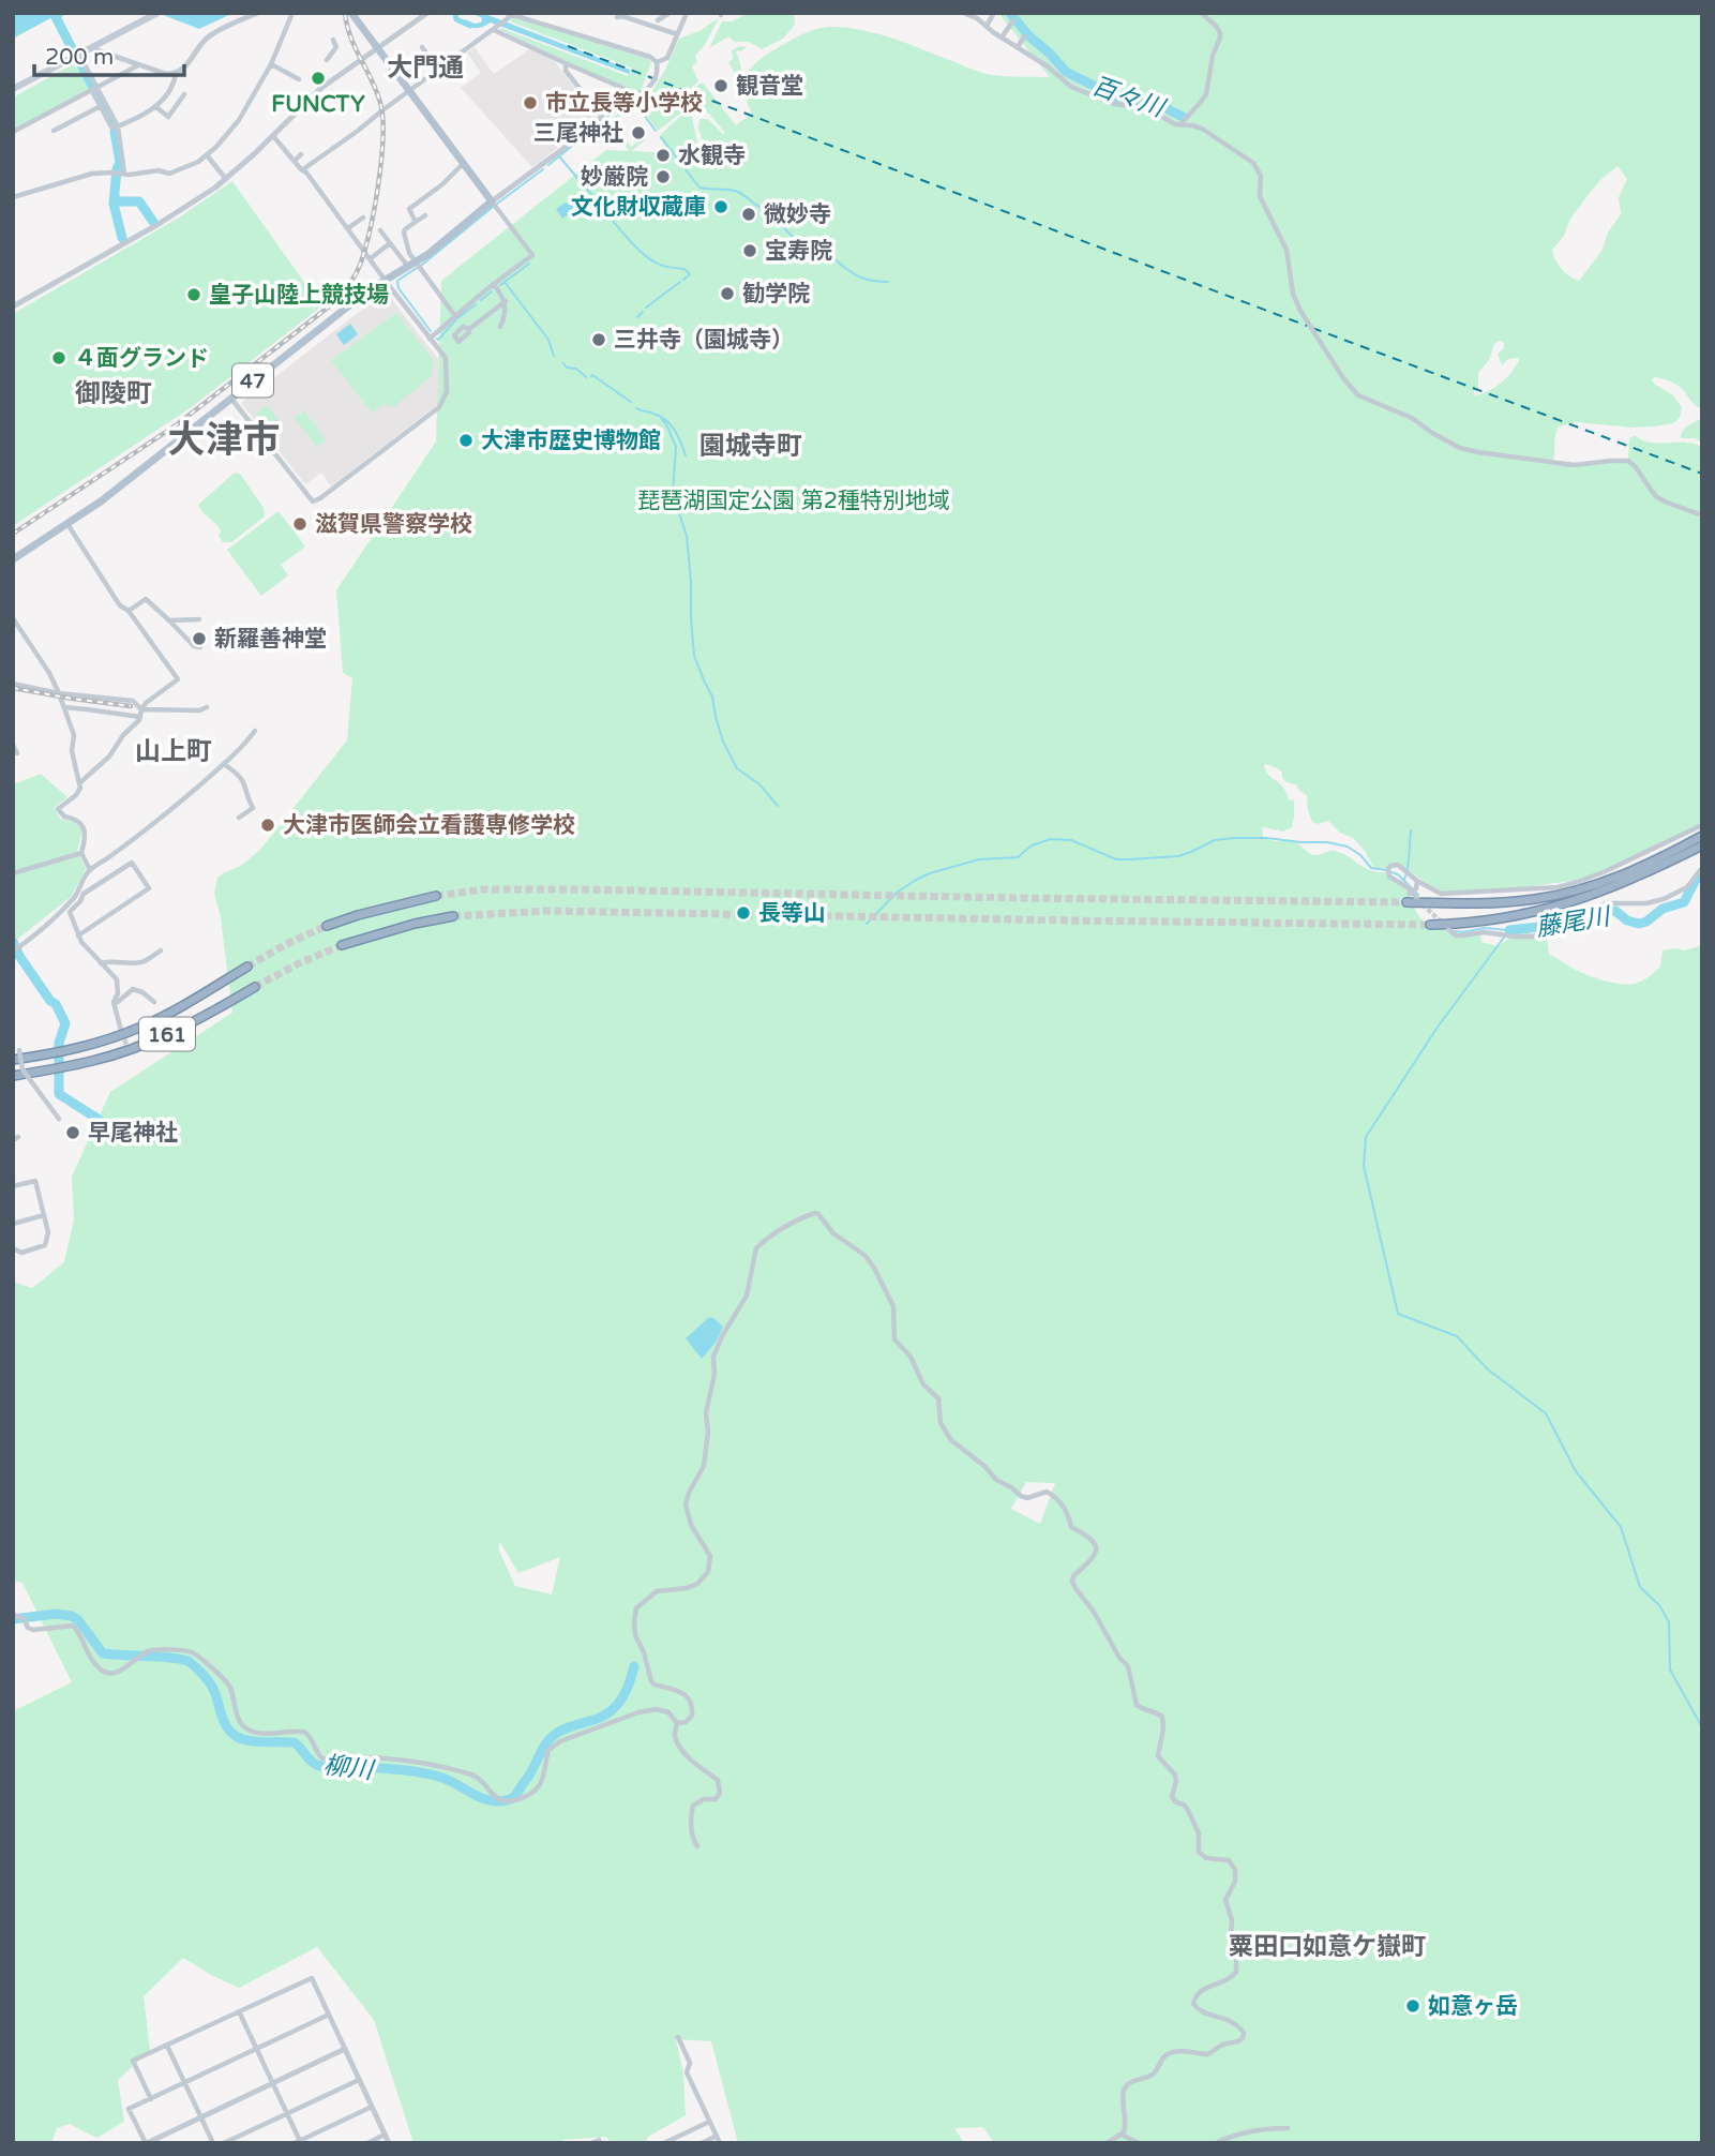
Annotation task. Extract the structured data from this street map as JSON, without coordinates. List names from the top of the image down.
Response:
{
  "streets": {
    "highway": ["161"],
    "main road": ["47"]
  },
  "districts": [
    "大門通",
    "御陵町",
    "大津市",
    "園城寺町",
    "山上町",
    "粟田口如意ケ嶽町"
  ],
  "water": ["百々川", "藤尾川", "柳川"],
  "parks": ["琵琶湖国定公園 第2種特別地域"],
  "places": [
    "FUNCTY",
    "観音堂",
    "市立長等小学校",
    "三尾神社",
    "水観寺",
    "妙厳院",
    "文化財収蔵庫",
    "微妙寺",
    "宝寿院",
    "勧学院",
    "皇子山陸上競技場",
    "三井寺（園城寺）",
    "４面グランド",
    "大津市歴史博物館",
    "滋賀県警察学校",
    "新羅善神堂",
    "大津市医師会立看護専修学校",
    "長等山",
    "早尾神社",
    "如意ヶ岳"
  ],
  "scale_bar": "200 m"
}
